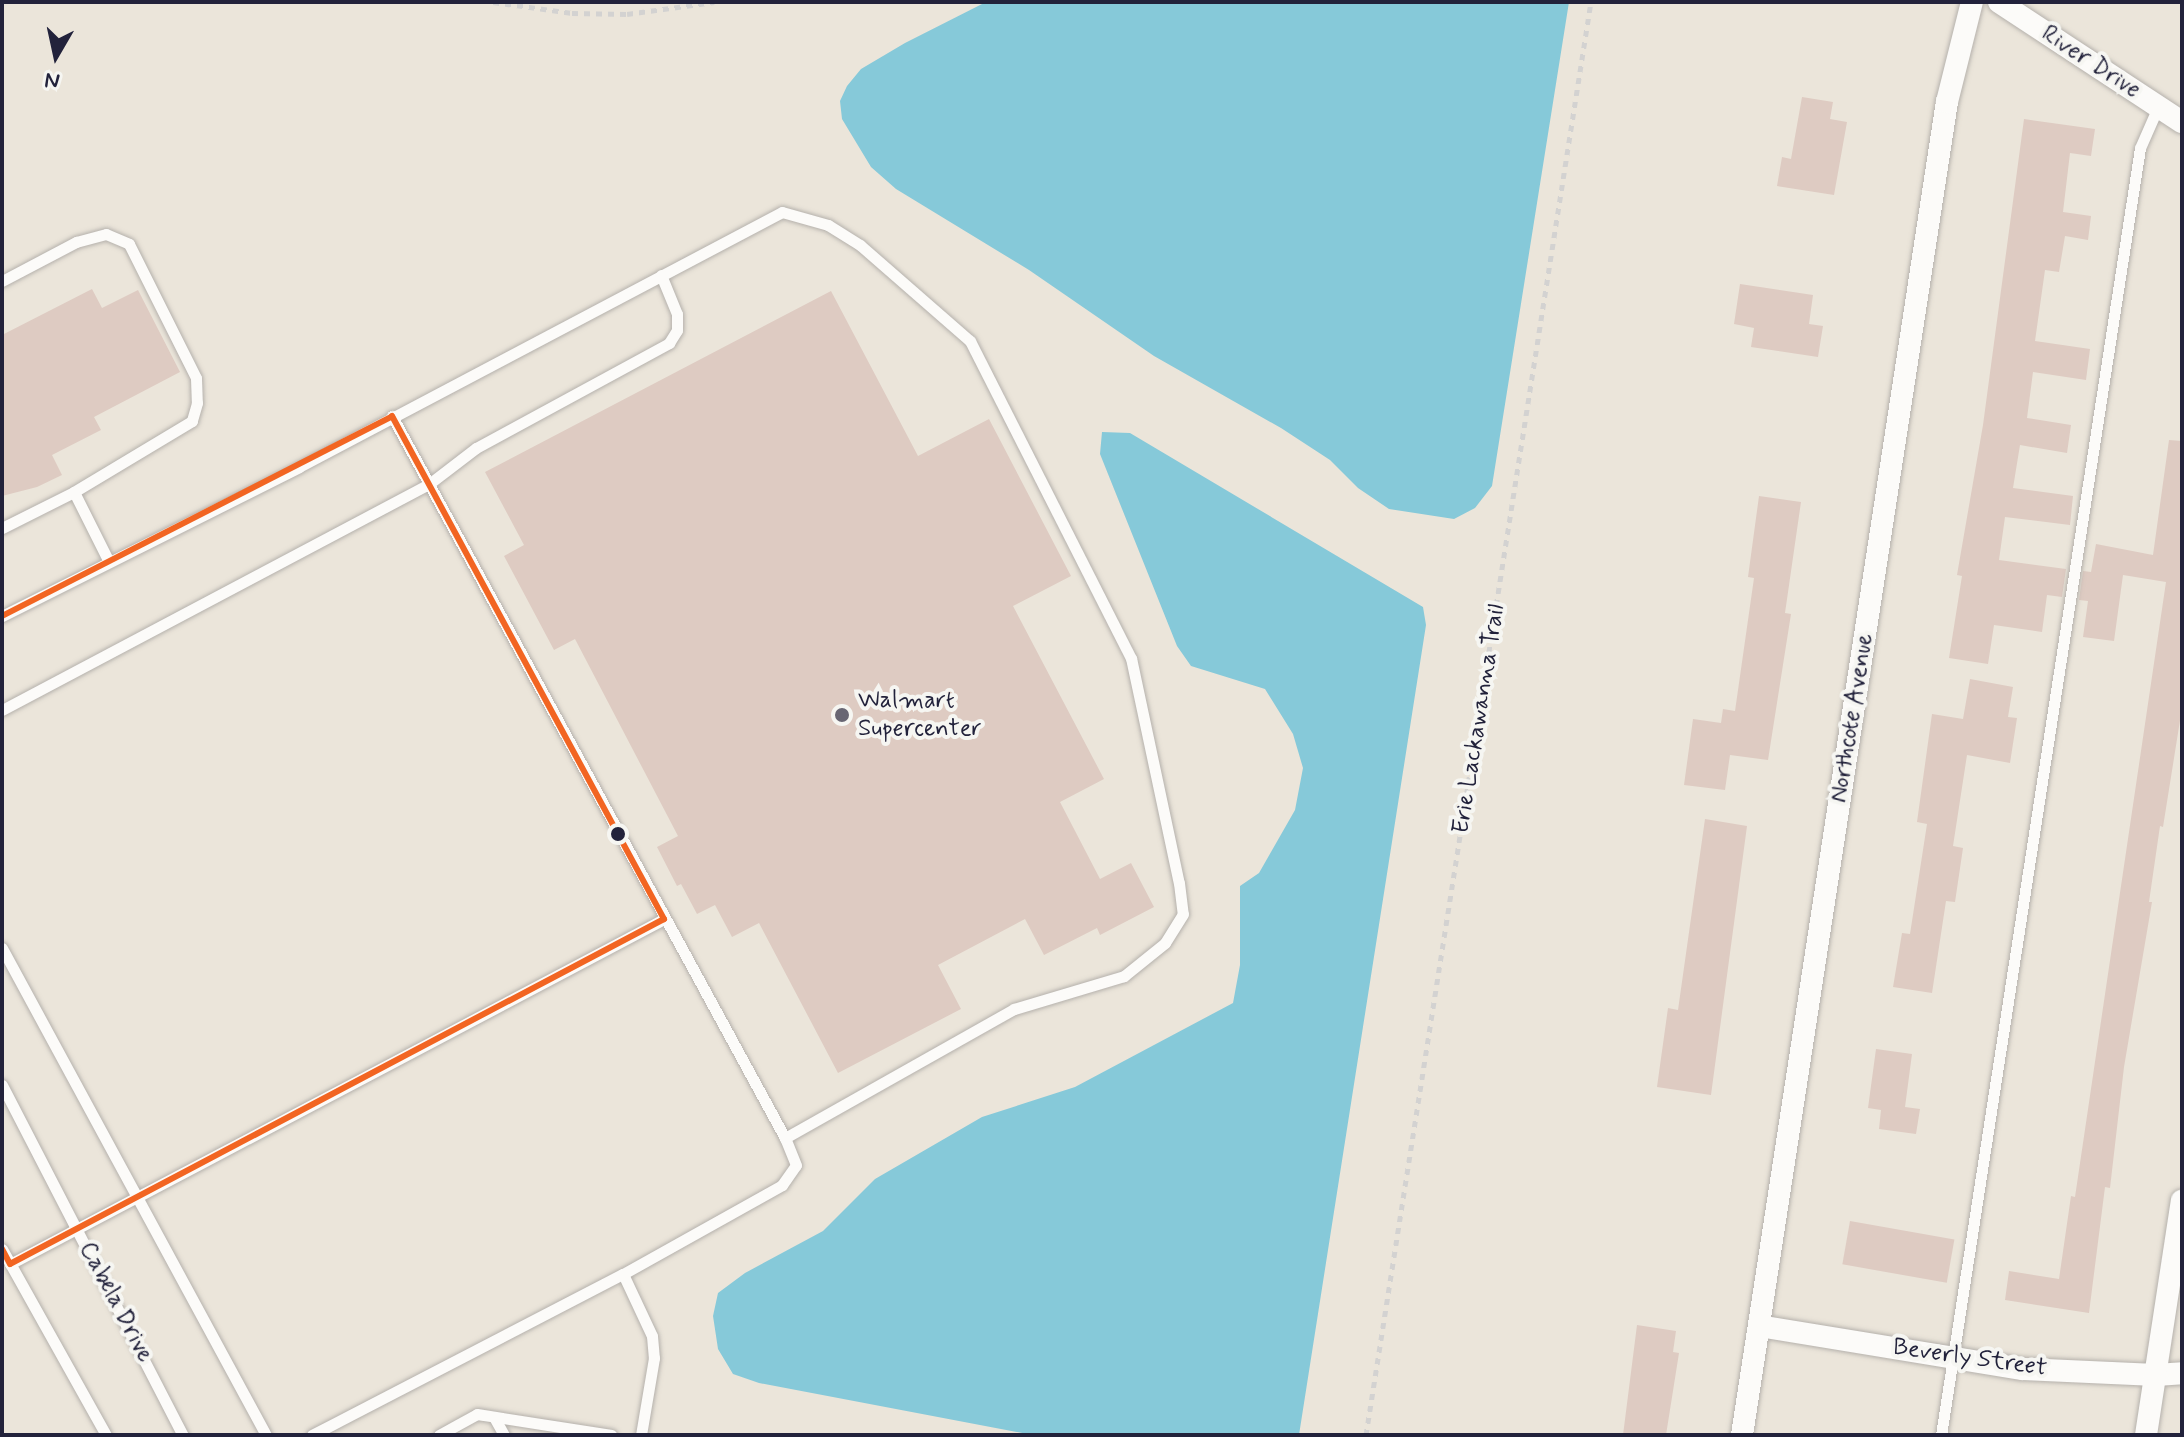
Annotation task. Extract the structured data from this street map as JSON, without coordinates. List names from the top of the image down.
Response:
{
  "streets": {
    "street": ["River Drive", "Northcote Avenue", "Beverly Street"],
    "lane": ["Cabela Drive"],
    "path": ["Erie Lackawanna Trail"]
  },
  "crossings": [
    ["Northcote Avenue", "Beverly Street"]
  ],
  "places": ["Walmart Supercenter"],
  "north": "bottom"
}
